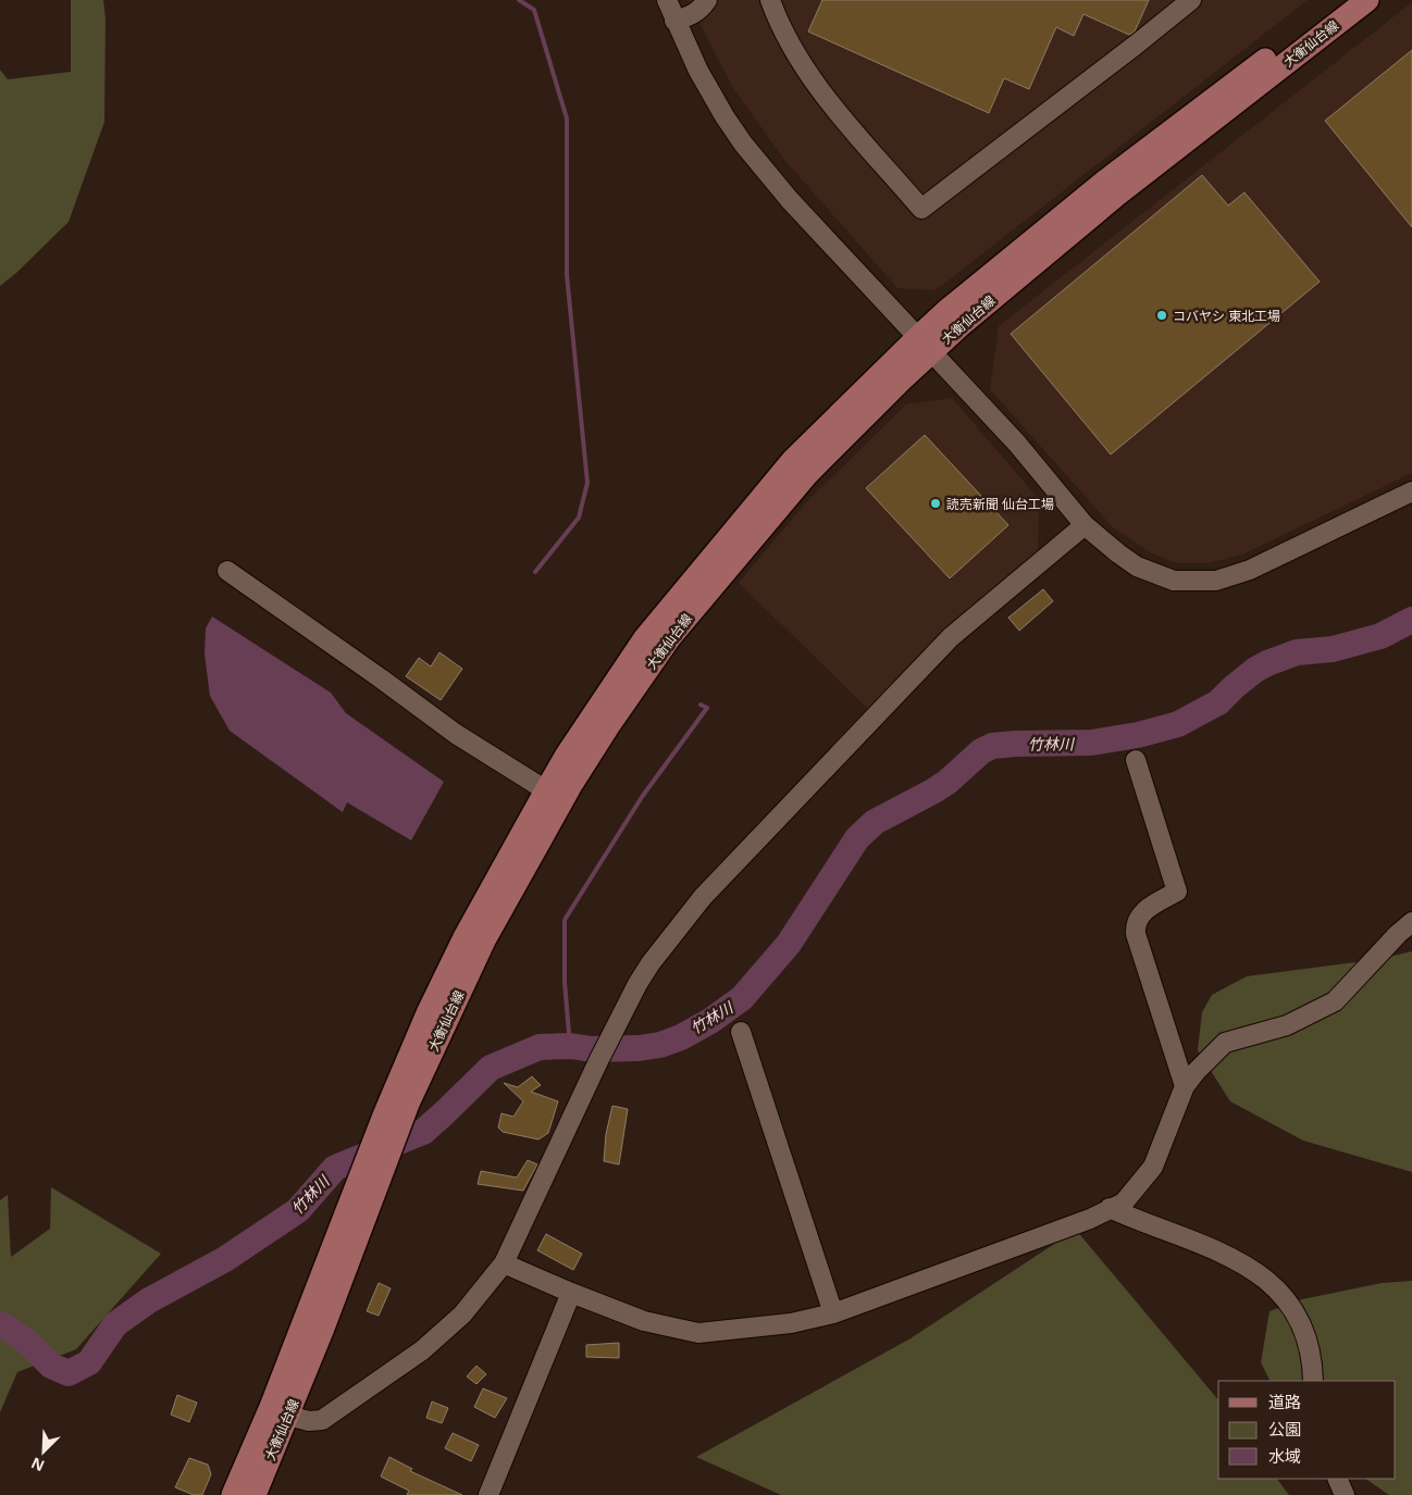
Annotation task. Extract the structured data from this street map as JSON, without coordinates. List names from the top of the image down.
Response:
{
  "streets": {
    "main road": ["大衡仙台線"]
  },
  "water": ["竹林川"],
  "places": ["コバヤシ 東北工場", "読売新聞 仙台工場"],
  "legend": ["道路", "公園", "水域"],
  "north": "bottom left"
}
